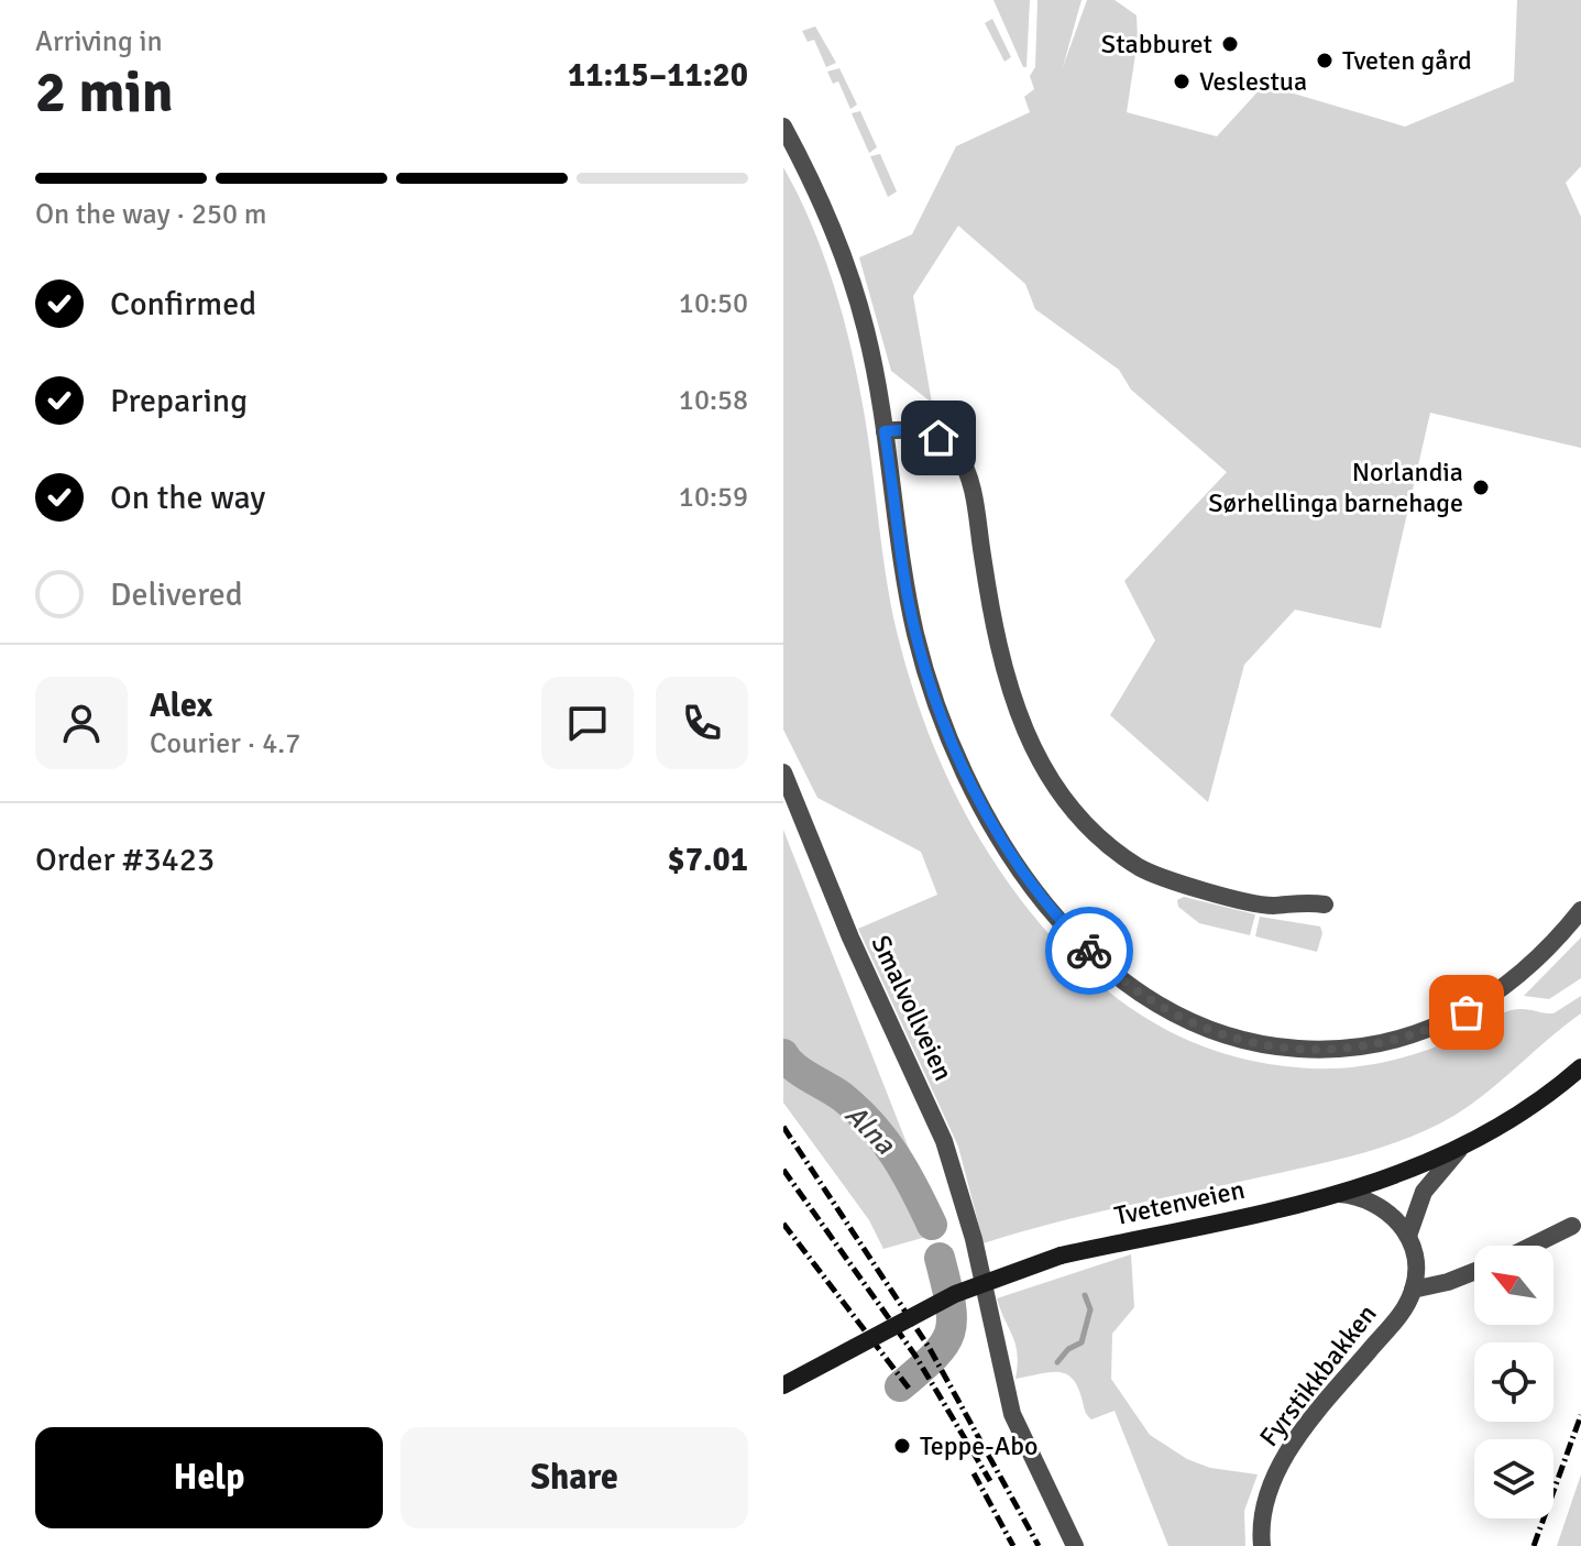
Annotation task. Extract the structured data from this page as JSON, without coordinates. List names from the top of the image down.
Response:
{
  "streets": {
    "main road": ["Tvetenveien"],
    "street": ["Smalvollveien", "Fyrstikkbakken"]
  },
  "water": ["Alna"],
  "places": [
    "Stabburet",
    "Tveten gård",
    "Veslestua",
    "Norlandia Sørhellinga barnehage",
    "Teppe-Abo"
  ],
  "north": "top left",
  "page": {
    "heading": ["2 min", "Arriving in", "11:15–11:20"],
    "panel": [
      "Alex",
      "Courier · 4.7",
      "Order #3423",
      "$7.01"
    ],
    "bar": "On the way · 250 m",
    "list": [
      ["Confirmed", "10:50"],
      ["Preparing", "10:58"],
      ["On the way", "10:59"],
      "Delivered"
    ],
    "buttons": ["Help", "Share"]
  }
}
